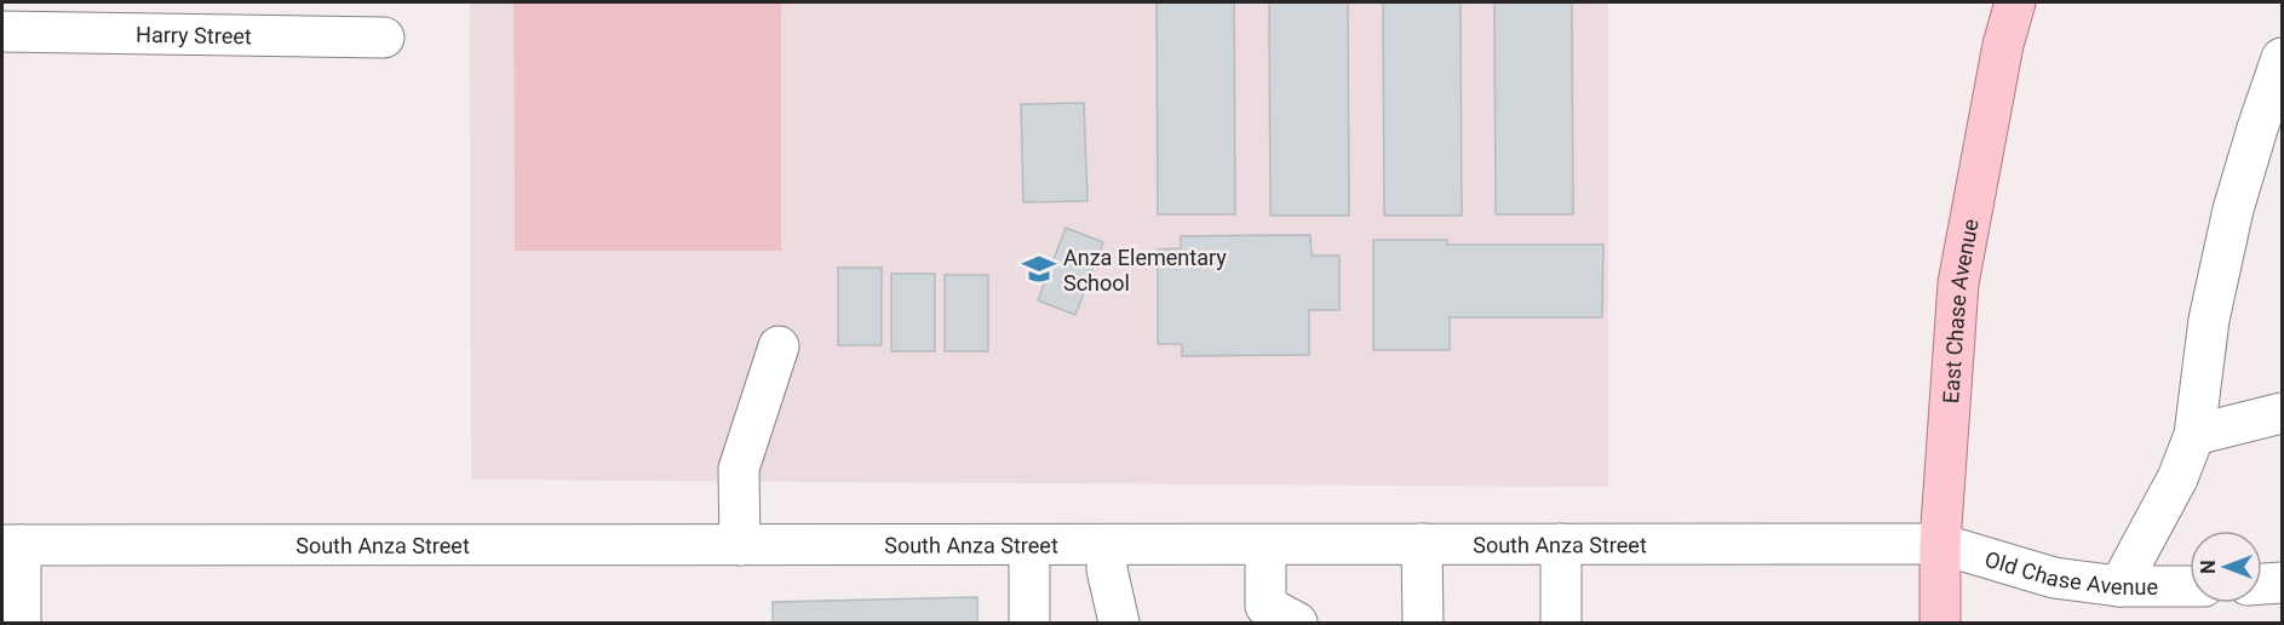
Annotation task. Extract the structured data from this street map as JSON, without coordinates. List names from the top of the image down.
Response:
{
  "streets": {
    "main road": ["East Chase Avenue"],
    "street": ["Harry Street", "South Anza Street", "Old Chase Avenue"]
  },
  "crossings": [
    ["East Chase Avenue", "South Anza Street"],
    ["East Chase Avenue", "Old Chase Avenue"],
    ["South Anza Street", "Old Chase Avenue"]
  ],
  "places": {
    "school or university": ["Anza Elementary School"]
  },
  "north": "left"
}
